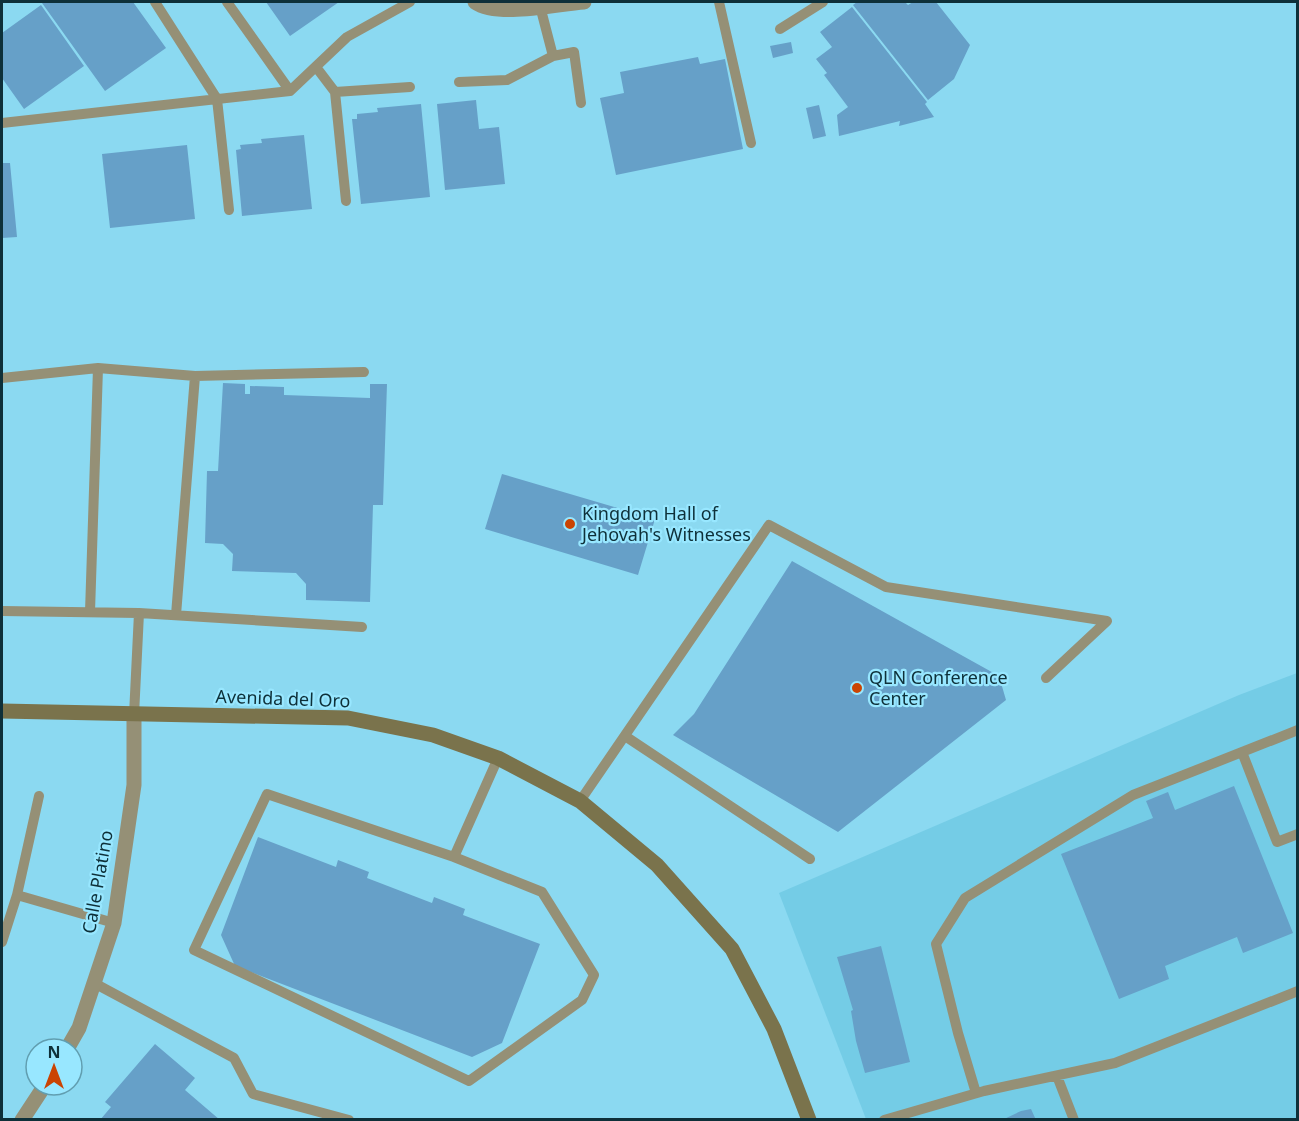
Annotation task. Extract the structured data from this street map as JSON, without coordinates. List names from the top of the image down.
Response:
{
  "streets": {
    "street": ["Avenida del Oro", "Calle Platino"]
  },
  "crossings": [
    ["Avenida del Oro", "Calle Platino"]
  ],
  "places": ["Kingdom Hall of Jehovah's Witnesses", "QLN Conference Center"],
  "north": "top"
}
